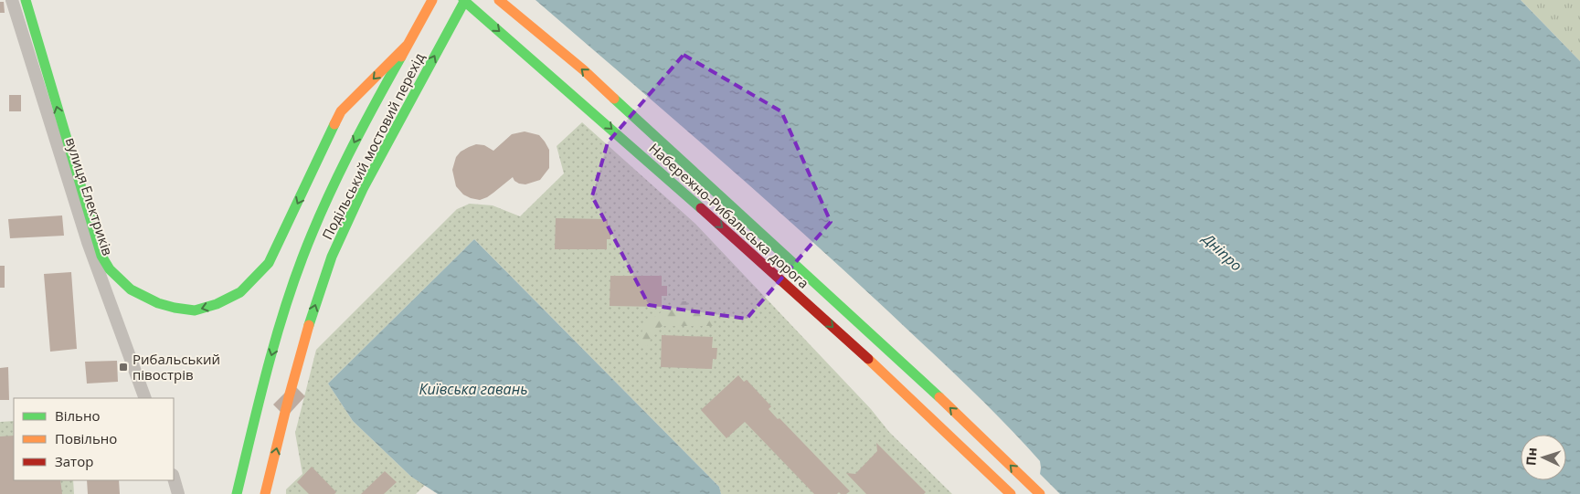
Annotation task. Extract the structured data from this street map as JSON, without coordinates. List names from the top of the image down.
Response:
{
  "streets": {
    "main road": ["Подільський мостовий перехід", "Набережно-Рибальська дорога"],
    "street": ["вулиця Електриків"]
  },
  "crossings": [
    ["Подільський мостовий перехід", "Набережно-Рибальська дорога"]
  ],
  "water": ["Дніпро", "Київська гавань"],
  "places": {
    "transit": ["Рибальський півострів"]
  },
  "legend": ["Вільно", "Повільно", "Затор"],
  "north": "left"
}
